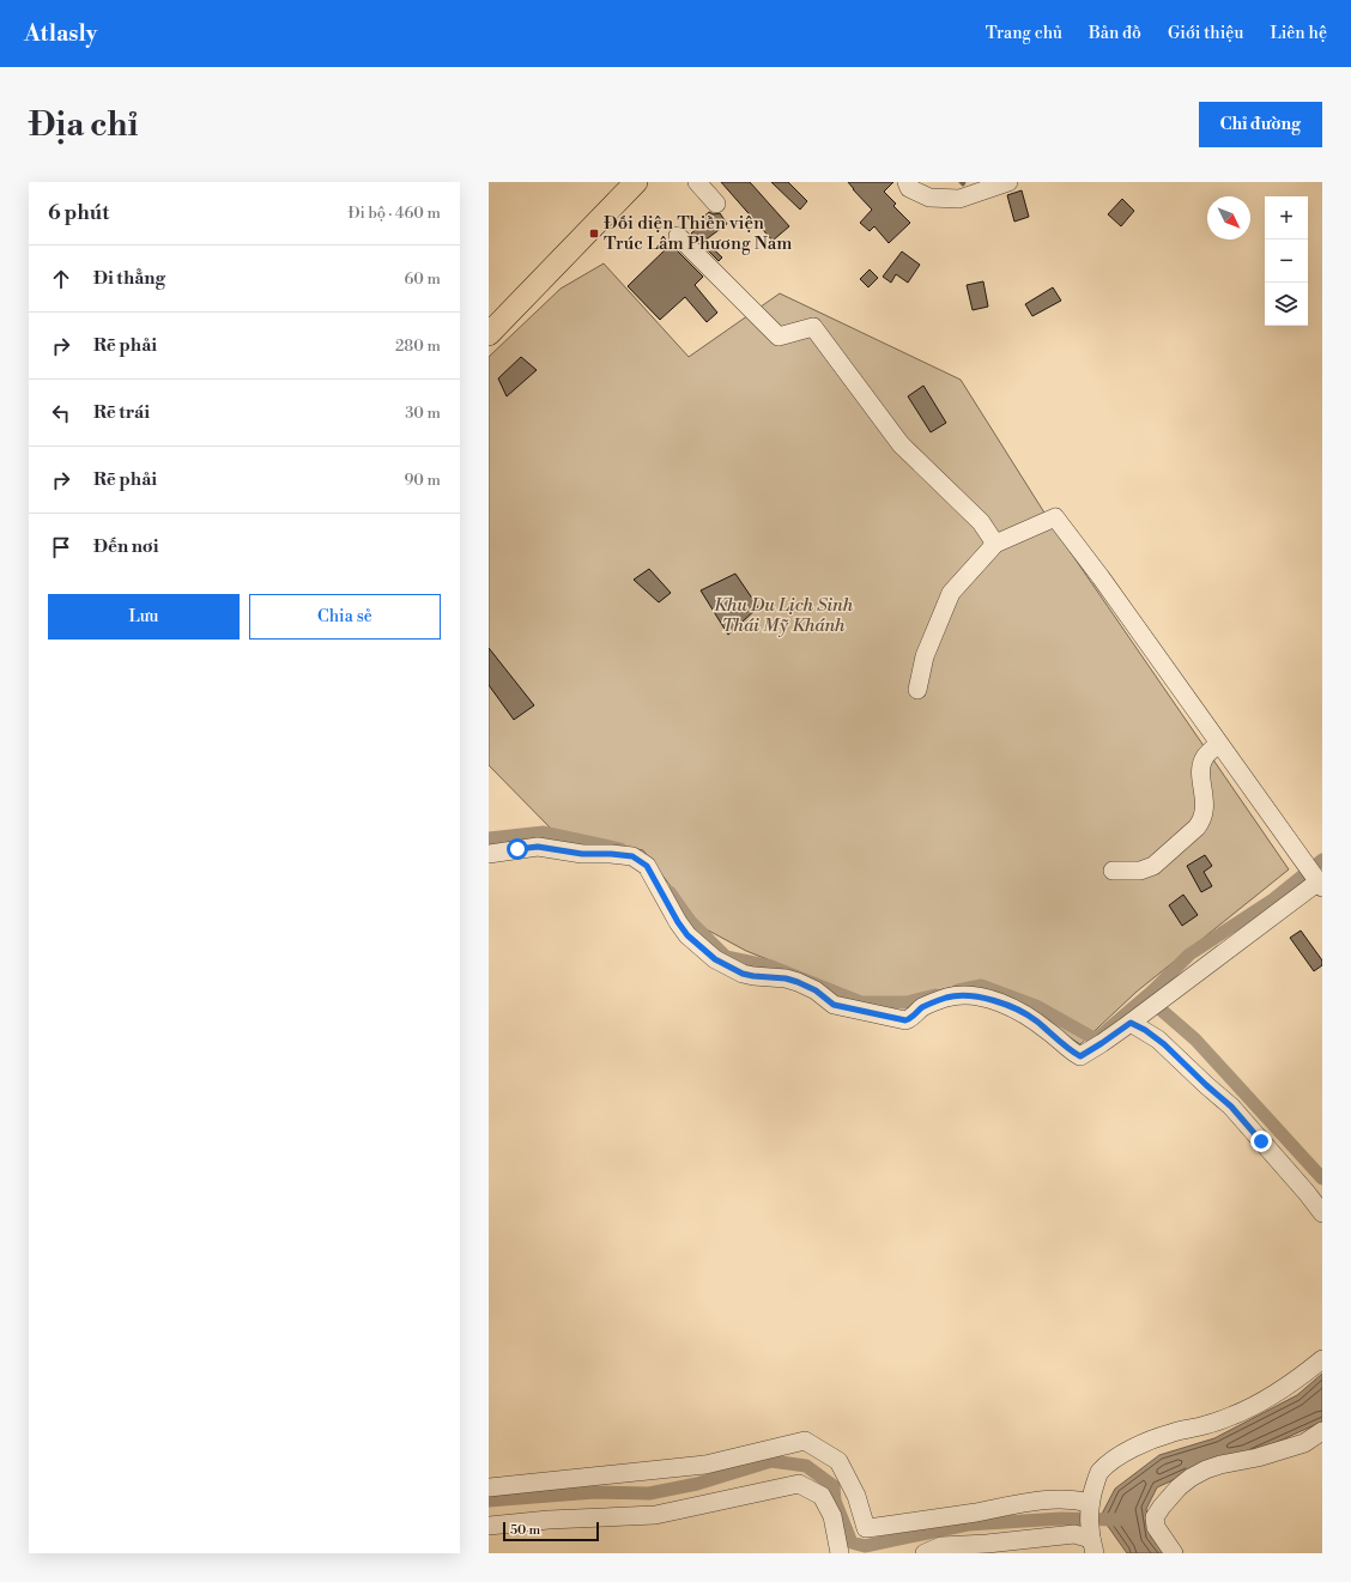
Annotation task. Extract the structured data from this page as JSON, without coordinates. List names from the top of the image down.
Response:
{
  "parks": ["Khu Du Lịch Sinh Thái Mỹ Khánh"],
  "places": {
    "transit": ["Đối diện Thiền viện Trúc Lâm Phương Nam"]
  },
  "scale_bar": "50 m",
  "north": "bottom right",
  "page": {
    "header": "Atlasly",
    "nav": [
      "Trang chủ",
      "Bản đồ",
      "Giới thiệu",
      "Liên hệ"
    ],
    "buttons": [
      "Chỉ đường",
      ["Lưu", "Chia sẻ"]
    ],
    "title": "Địa chỉ",
    "heading": ["6 phút", "Đi bộ · 460 m"],
    "map_buttons": ["+", "−"],
    "list": [
      ["Đi thẳng", "60 m"],
      ["Rẽ phải", "280 m"],
      ["Rẽ trái", "30 m"],
      ["Rẽ phải", "90 m"],
      "Đến nơi"
    ],
    "scale": "50 m"
  }
}
